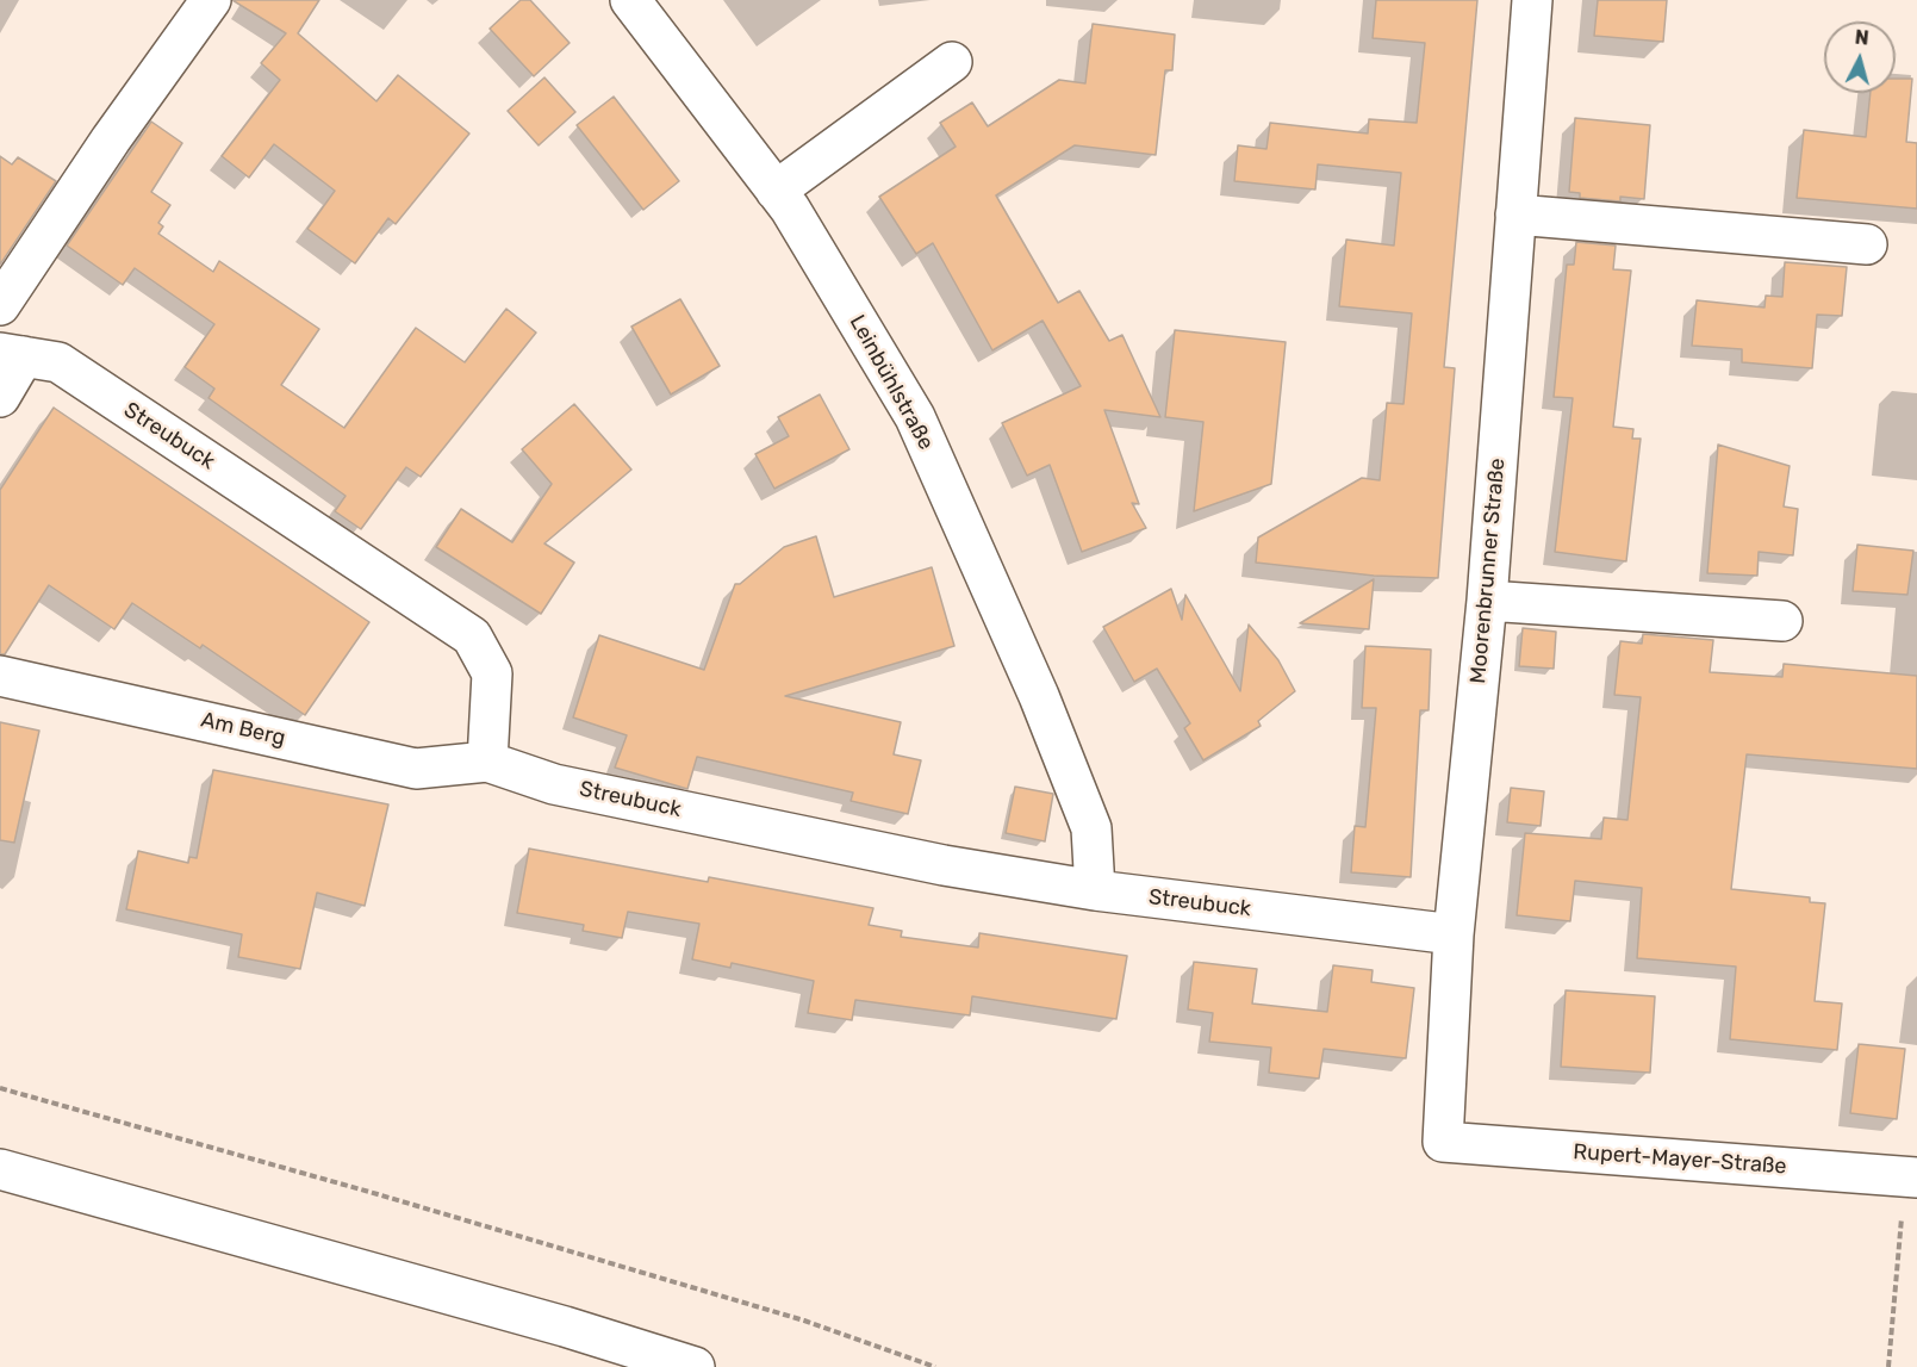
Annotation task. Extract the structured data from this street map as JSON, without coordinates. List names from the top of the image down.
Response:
{
  "streets": {
    "main road": [
      "Leinbühlstraße",
      "Streubuck",
      "Moorenbrunner Straße",
      "Am Berg",
      "Rupert-Mayer-Straße"
    ]
  },
  "crossings": [
    ["Leinbühlstraße", "Streubuck"],
    ["Streubuck", "Moorenbrunner Straße"],
    ["Streubuck", "Am Berg"],
    ["Moorenbrunner Straße", "Rupert-Mayer-Straße"]
  ],
  "north": "top"
}
